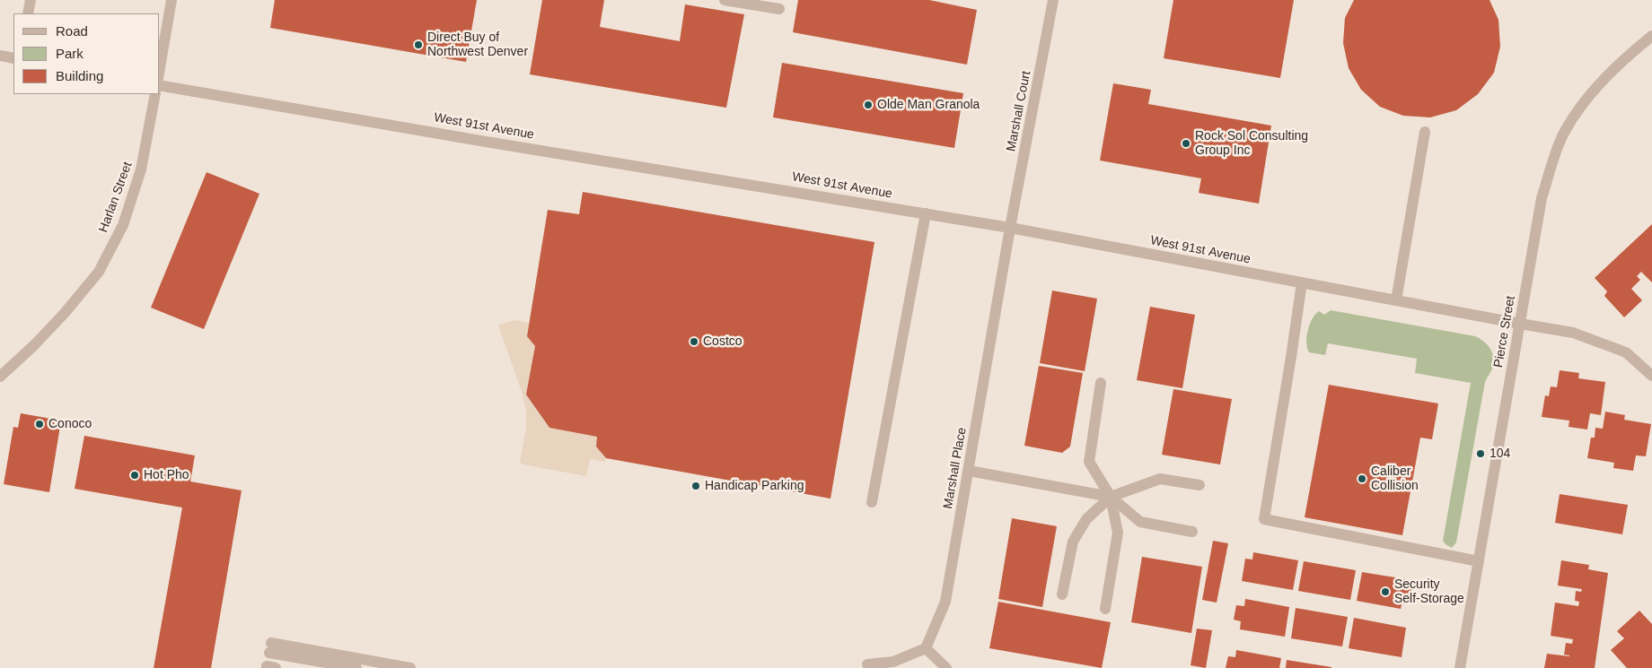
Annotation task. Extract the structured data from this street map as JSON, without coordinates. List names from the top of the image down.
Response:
{
  "streets": {
    "street": [
      "Marshall Court",
      "West 91st Avenue",
      "Harlan Street",
      "Pierce Street",
      "Marshall Place"
    ]
  },
  "crossings": [
    ["Marshall Court", "West 91st Avenue"],
    ["Marshall Court", "Marshall Place"],
    ["West 91st Avenue", "Pierce Street"],
    ["West 91st Avenue", "Marshall Place"]
  ],
  "places": [
    "Direct Buy of Northwest Denver",
    "Olde Man Granola",
    "Rock Sol Consulting Group Inc",
    "Costco",
    "Conoco",
    "104",
    "Hot Pho",
    "Caliber Collision",
    "Handicap Parking",
    "Security Self-Storage"
  ],
  "legend": ["Road", "Park", "Building"]
}
